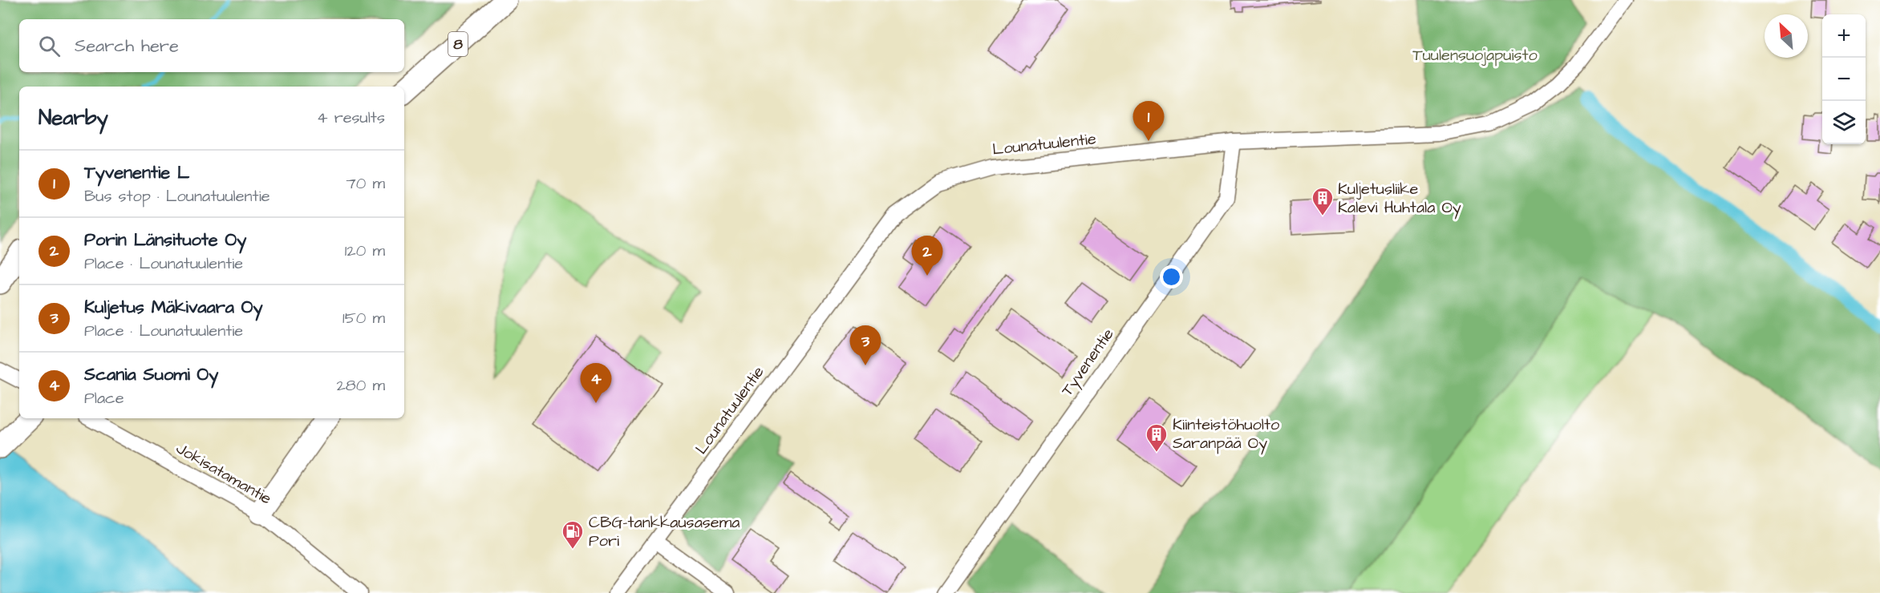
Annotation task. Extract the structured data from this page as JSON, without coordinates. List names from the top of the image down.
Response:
{
  "streets": {
    "highway": ["8"],
    "street": ["Lounatuulentie", "Tyvenentie", "Jokisatamantie"]
  },
  "crossings": [
    ["Lounatuulentie", "Tyvenentie"]
  ],
  "parks": ["Tuulensuojapuisto"],
  "places": {
    "building": ["Kuljetusliike Kalevi Huhtala Oy", "Kiinteistöhuolto Saranpää Oy"],
    "fuel station": ["CBG-tankkausasema Pori"]
  },
  "north": "top left",
  "page": {
    "map_buttons": ["+", "−"],
    "search": "Search here",
    "heading": ["Nearby", "4 results"],
    "pins": [
      "1",
      "2",
      "3",
      "4"
    ],
    "list": [
      {
        "mark": "1",
        "name": "Tyvenentie L",
        "note": "Bus stop · Lounatuulentie",
        "value": "70 m"
      },
      {
        "mark": "2",
        "name": "Porin Länsituote Oy",
        "note": "Place · Lounatuulentie",
        "value": "120 m"
      },
      {
        "mark": "3",
        "name": "Kuljetus Mäkivaara Oy",
        "note": "Place · Lounatuulentie",
        "value": "150 m"
      },
      {
        "mark": "4",
        "name": "Scania Suomi Oy",
        "note": "Place",
        "value": "280 m"
      }
    ]
  }
}
